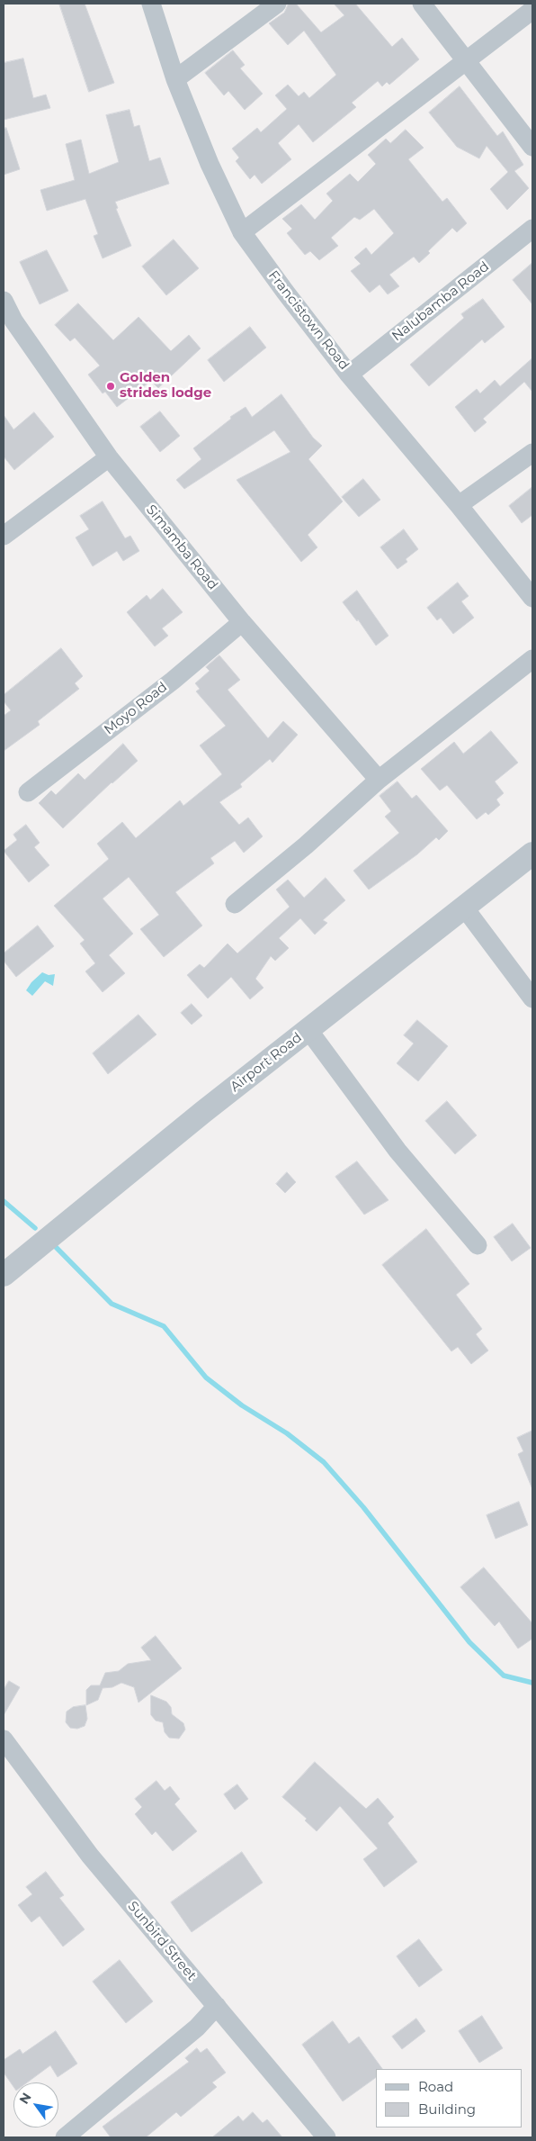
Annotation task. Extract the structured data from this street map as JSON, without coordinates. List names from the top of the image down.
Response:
{
  "streets": {
    "street": [
      "Nalubamba Road",
      "Francistown Road",
      "Simamba Road",
      "Moyo Road",
      "Airport Road",
      "Sunbird Street"
    ]
  },
  "crossings": [
    ["Nalubamba Road", "Francistown Road"],
    ["Simamba Road", "Moyo Road"]
  ],
  "places": ["Golden strides lodge"],
  "legend": ["Road", "Building"],
  "north": "top left"
}
